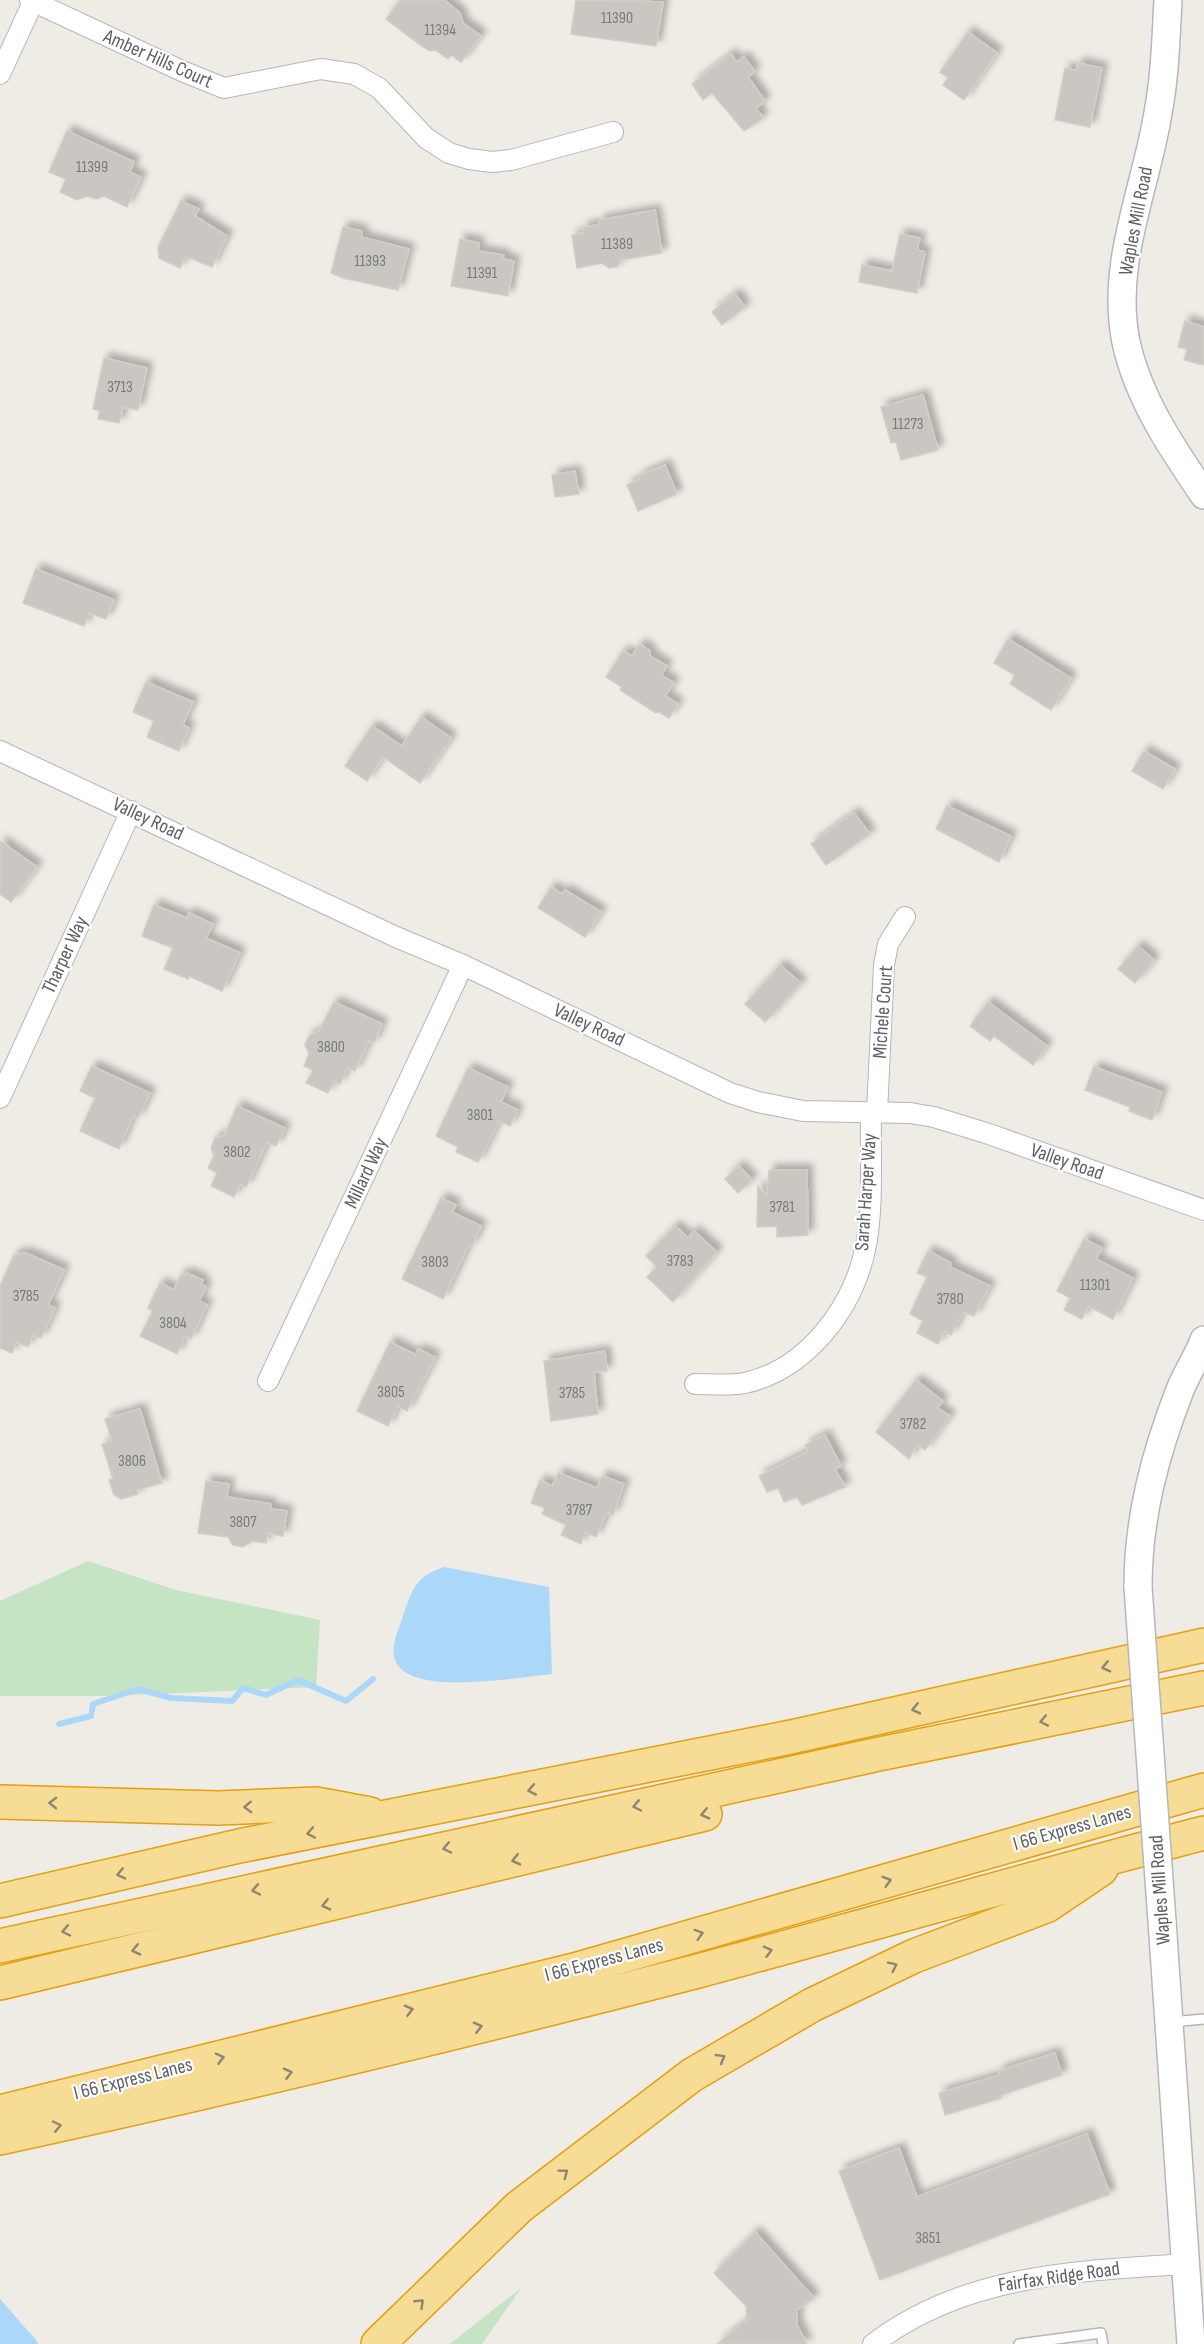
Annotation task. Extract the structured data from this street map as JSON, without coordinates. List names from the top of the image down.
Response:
{
  "streets": {
    "highway": ["I 66 Express Lanes"],
    "main road": ["Waples Mill Road"],
    "street": [
      "Amber Hills Court",
      "Valley Road",
      "Tharper Way",
      "Michele Court",
      "Millard Way",
      "Sarah Harper Way",
      "Fairfax Ridge Road"
    ]
  },
  "crossings": [
    ["Waples Mill Road", "Fairfax Ridge Road"],
    ["Valley Road", "Tharper Way"],
    ["Valley Road", "Michele Court"],
    ["Valley Road", "Millard Way"],
    ["Valley Road", "Sarah Harper Way"],
    ["Michele Court", "Sarah Harper Way"]
  ],
  "house_numbers": [
    "11390",
    "11394",
    "11399",
    "11389",
    "11393",
    "11391",
    "3713",
    "11273",
    "3800",
    "3801",
    "3802",
    "3781",
    "3783",
    "3803",
    "11301",
    "3785",
    "3780",
    "3804",
    "3805",
    "3785",
    "3782",
    "3806",
    "3787",
    "3807",
    "3851"
  ]
}
